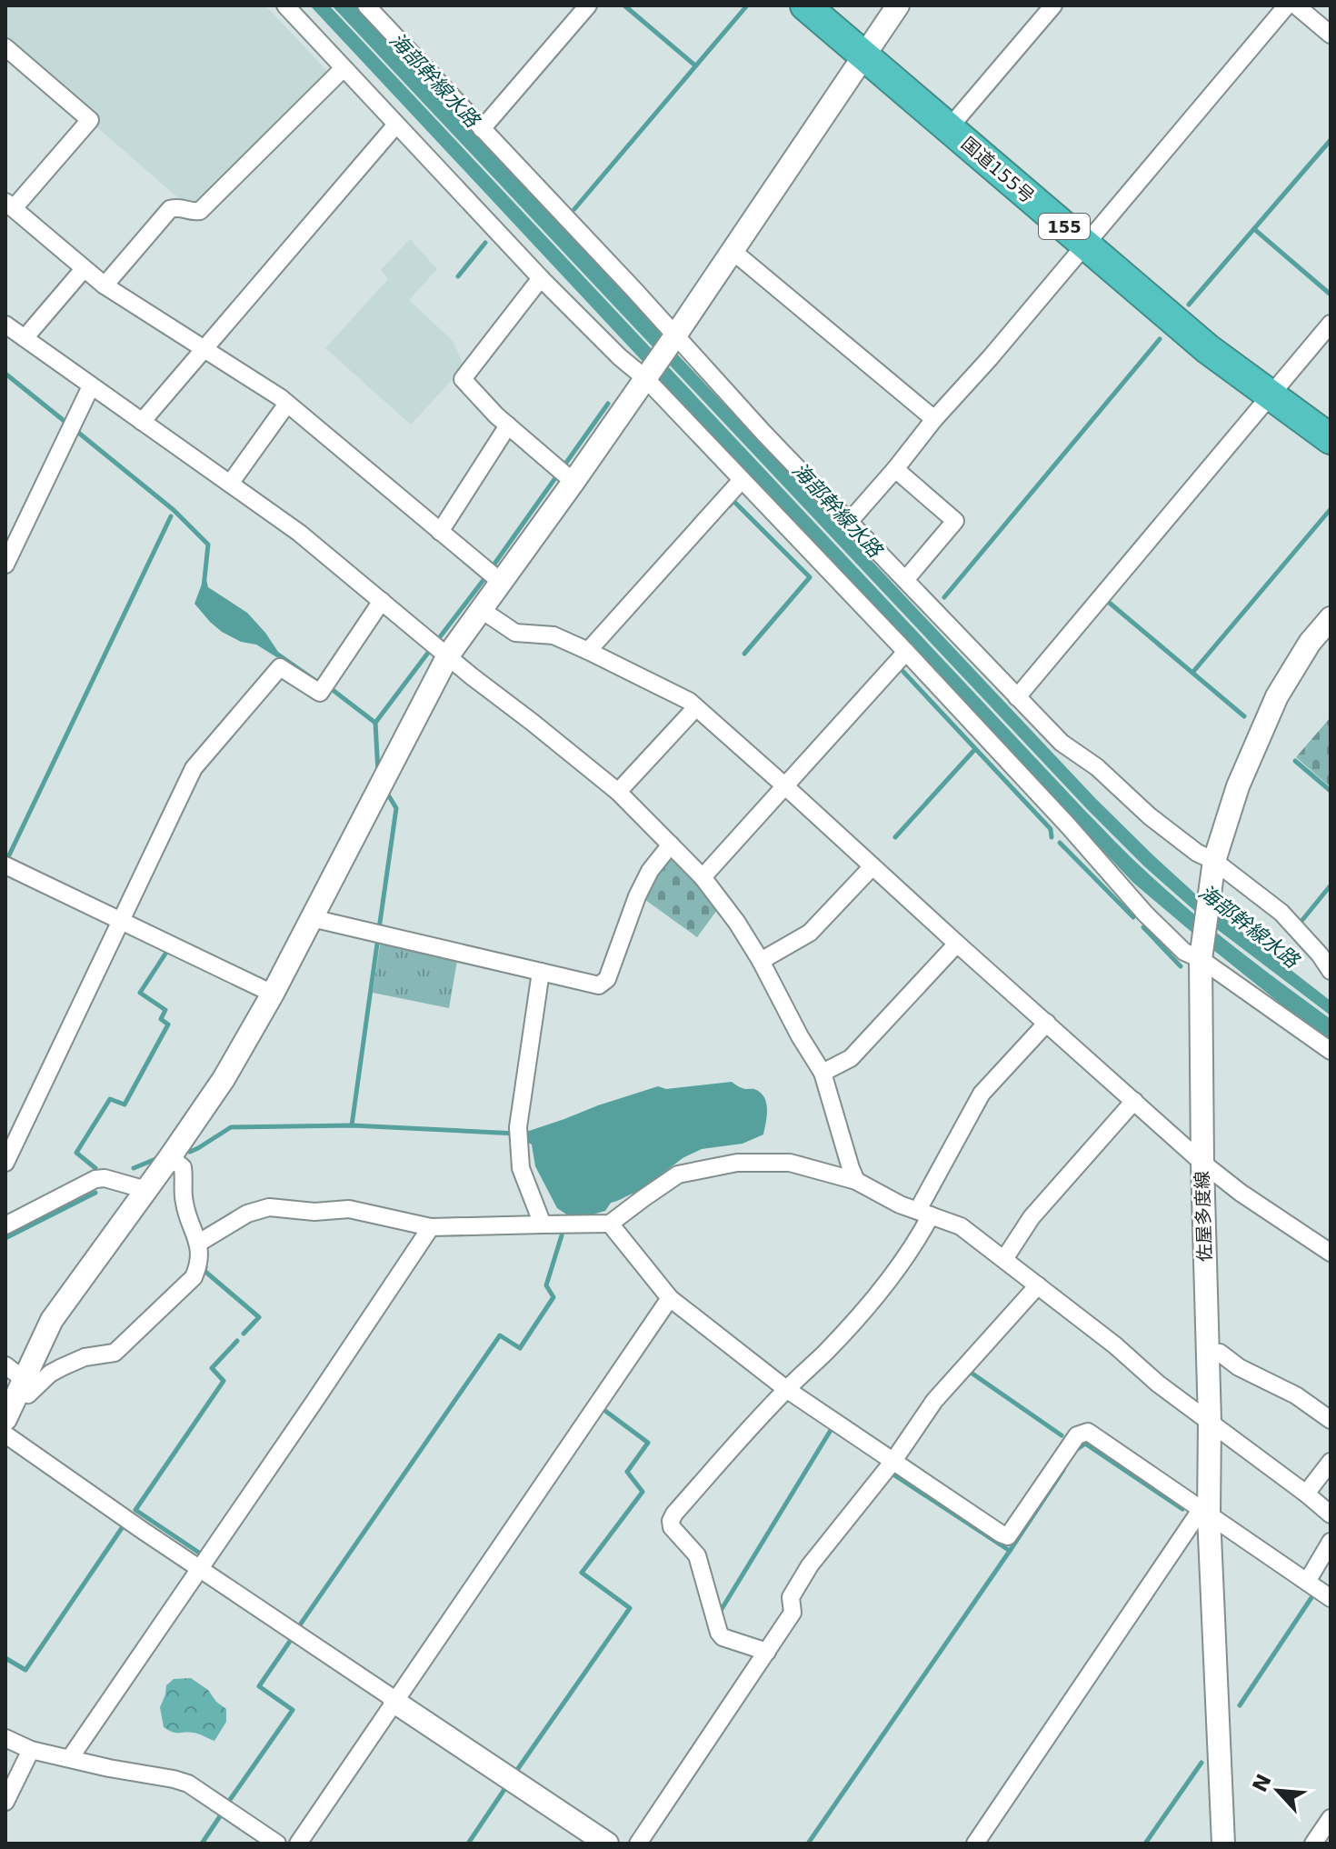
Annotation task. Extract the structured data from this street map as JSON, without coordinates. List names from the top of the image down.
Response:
{
  "streets": {
    "highway": ["国道155号", "155"],
    "street": ["佐屋多度線"]
  },
  "water": ["海部幹線水路"],
  "north": "top left"
}
